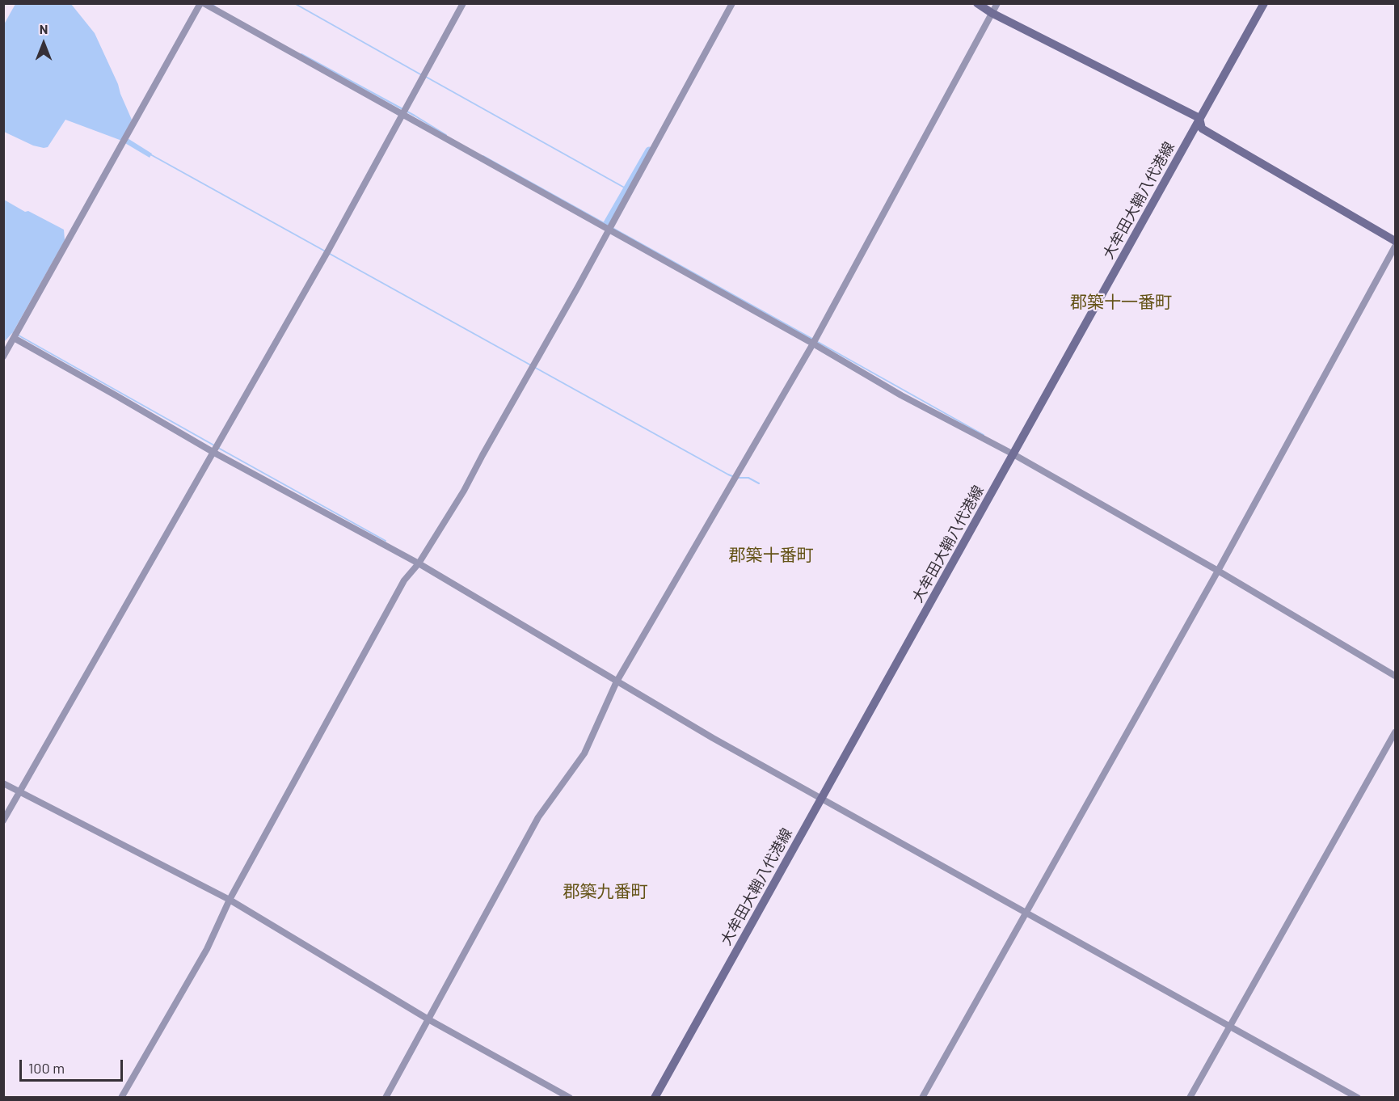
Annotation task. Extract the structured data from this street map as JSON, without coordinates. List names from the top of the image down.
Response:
{
  "streets": {
    "main road": ["大牟田大鞘八代港線"]
  },
  "districts": ["郡築十一番町", "郡築十番町", "郡築九番町"],
  "scale_bar": "100 m",
  "north": "top"
}
